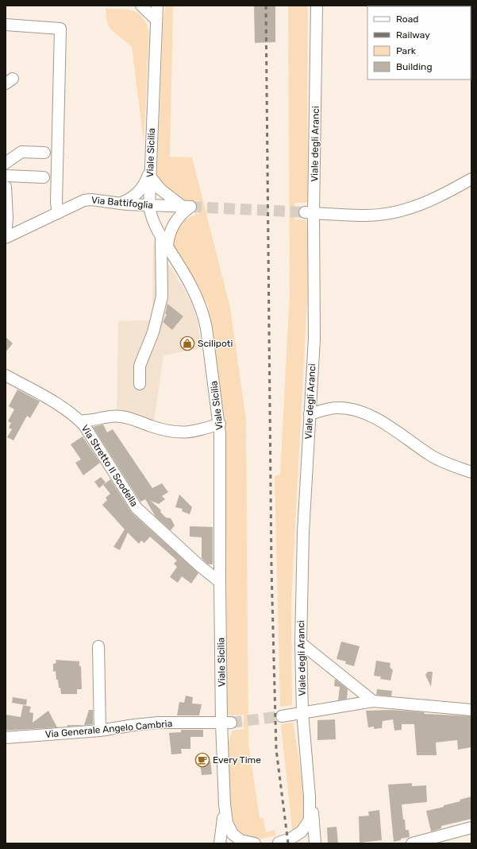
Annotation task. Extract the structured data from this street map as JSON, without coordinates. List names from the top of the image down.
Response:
{
  "streets": {
    "street": [
      "Viale degli Aranci",
      "Viale Sicilia",
      "Via Battifoglia",
      "Via Stretto II Scodella",
      "Via Generale Angelo Cambria"
    ]
  },
  "crossings": [
    ["Viale Sicilia", "Via Battifoglia"],
    ["Viale Sicilia", "Via Stretto II Scodella"],
    ["Viale Sicilia", "Via Generale Angelo Cambria"]
  ],
  "places": {
    "shop": ["Scilipoti"],
    "cafe": ["Every Time"]
  },
  "legend": [
    "Road",
    "Railway",
    "Park",
    "Building"
  ]
}
